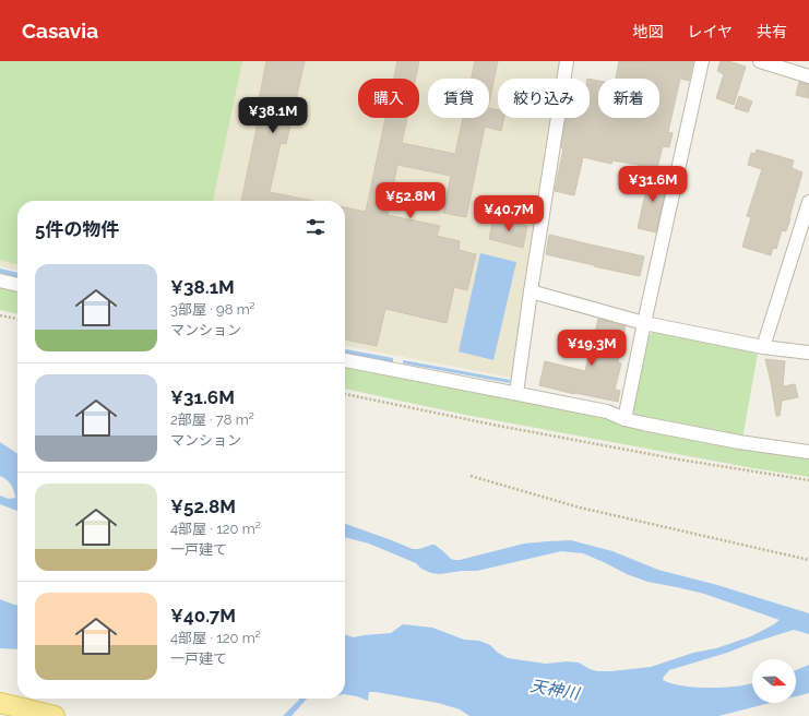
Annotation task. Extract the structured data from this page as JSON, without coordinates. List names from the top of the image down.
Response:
{
  "water": ["天神川"],
  "north": "right",
  "page": {
    "header": "Casavia",
    "nav": ["地図", "レイヤ", "共有"],
    "chip": [
      "購入",
      "賃貸",
      "絞り込み",
      "新着"
    ],
    "price": [
      "¥38.1M",
      "¥31.6M",
      "¥52.8M",
      "¥40.7M",
      "¥19.3M"
    ],
    "heading": "5件の物件",
    "list": [
      {
        "name": "¥38.1M",
        "note": "3部屋 · 98 m² · マンション"
      },
      {
        "name": "¥31.6M",
        "note": "2部屋 · 78 m² · マンション"
      },
      {
        "name": "¥52.8M",
        "note": "4部屋 · 120 m² · 一戸建て"
      },
      {
        "name": "¥40.7M",
        "note": "4部屋 · 120 m² · 一戸建て"
      }
    ]
  }
}
